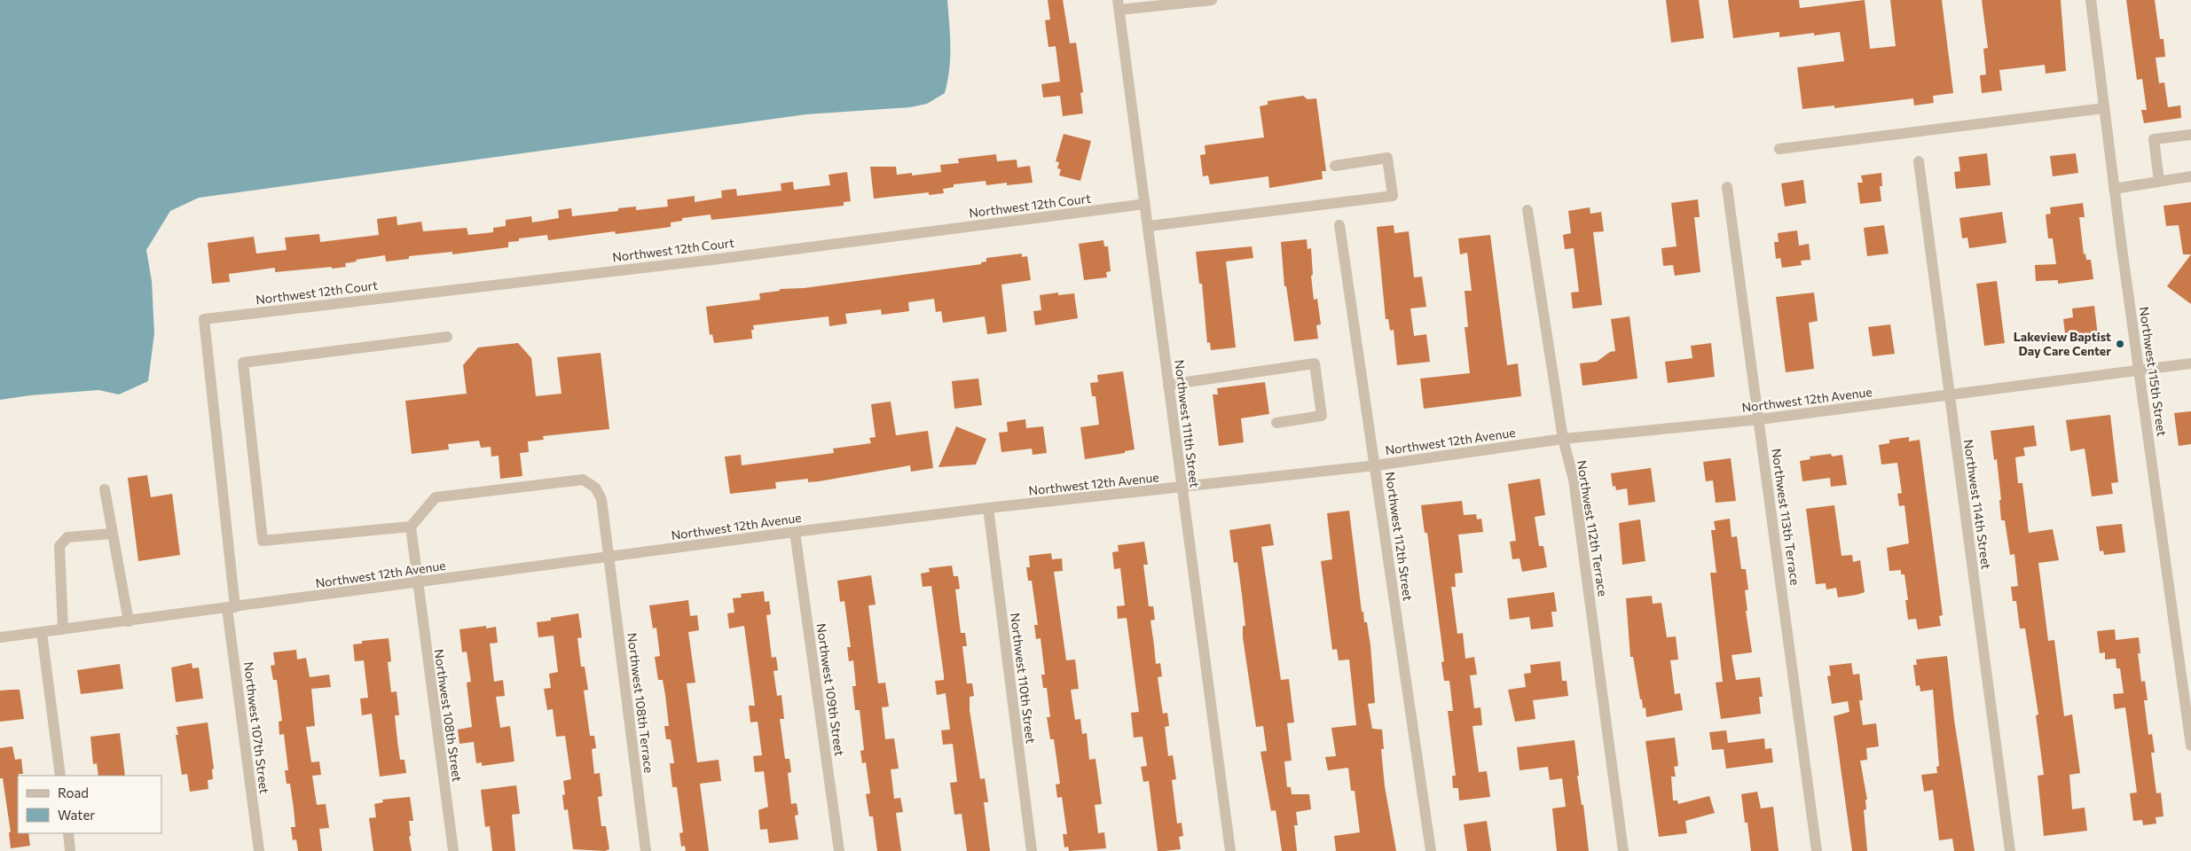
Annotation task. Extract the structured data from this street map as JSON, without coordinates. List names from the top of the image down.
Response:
{
  "streets": {
    "street": [
      "Northwest 12th Court",
      "Northwest 115th Street",
      "Northwest 12th Avenue",
      "Northwest 111th Street",
      "Northwest 114th Street",
      "Northwest 113th Terrace",
      "Northwest 112th Terrace",
      "Northwest 112th Street",
      "Northwest 110th Street",
      "Northwest 109th Street",
      "Northwest 108th Terrace",
      "Northwest 108th Street",
      "Northwest 107th Street"
    ]
  },
  "crossings": [
    ["Northwest 12th Court", "Northwest 111th Street"],
    ["Northwest 12th Court", "Northwest 107th Street"],
    ["Northwest 115th Street", "Northwest 12th Avenue"],
    ["Northwest 12th Avenue", "Northwest 111th Street"],
    ["Northwest 12th Avenue", "Northwest 114th Street"],
    ["Northwest 12th Avenue", "Northwest 113th Terrace"],
    ["Northwest 12th Avenue", "Northwest 112th Terrace"],
    ["Northwest 12th Avenue", "Northwest 112th Street"],
    ["Northwest 12th Avenue", "Northwest 110th Street"],
    ["Northwest 12th Avenue", "Northwest 109th Street"],
    ["Northwest 12th Avenue", "Northwest 108th Terrace"],
    ["Northwest 12th Avenue", "Northwest 108th Street"],
    ["Northwest 12th Avenue", "Northwest 107th Street"],
    ["Northwest 108th Terrace", "Northwest 108th Street"]
  ],
  "places": ["Lakeview Baptist Day Care Center"],
  "legend": ["Road", "Water"]
}
